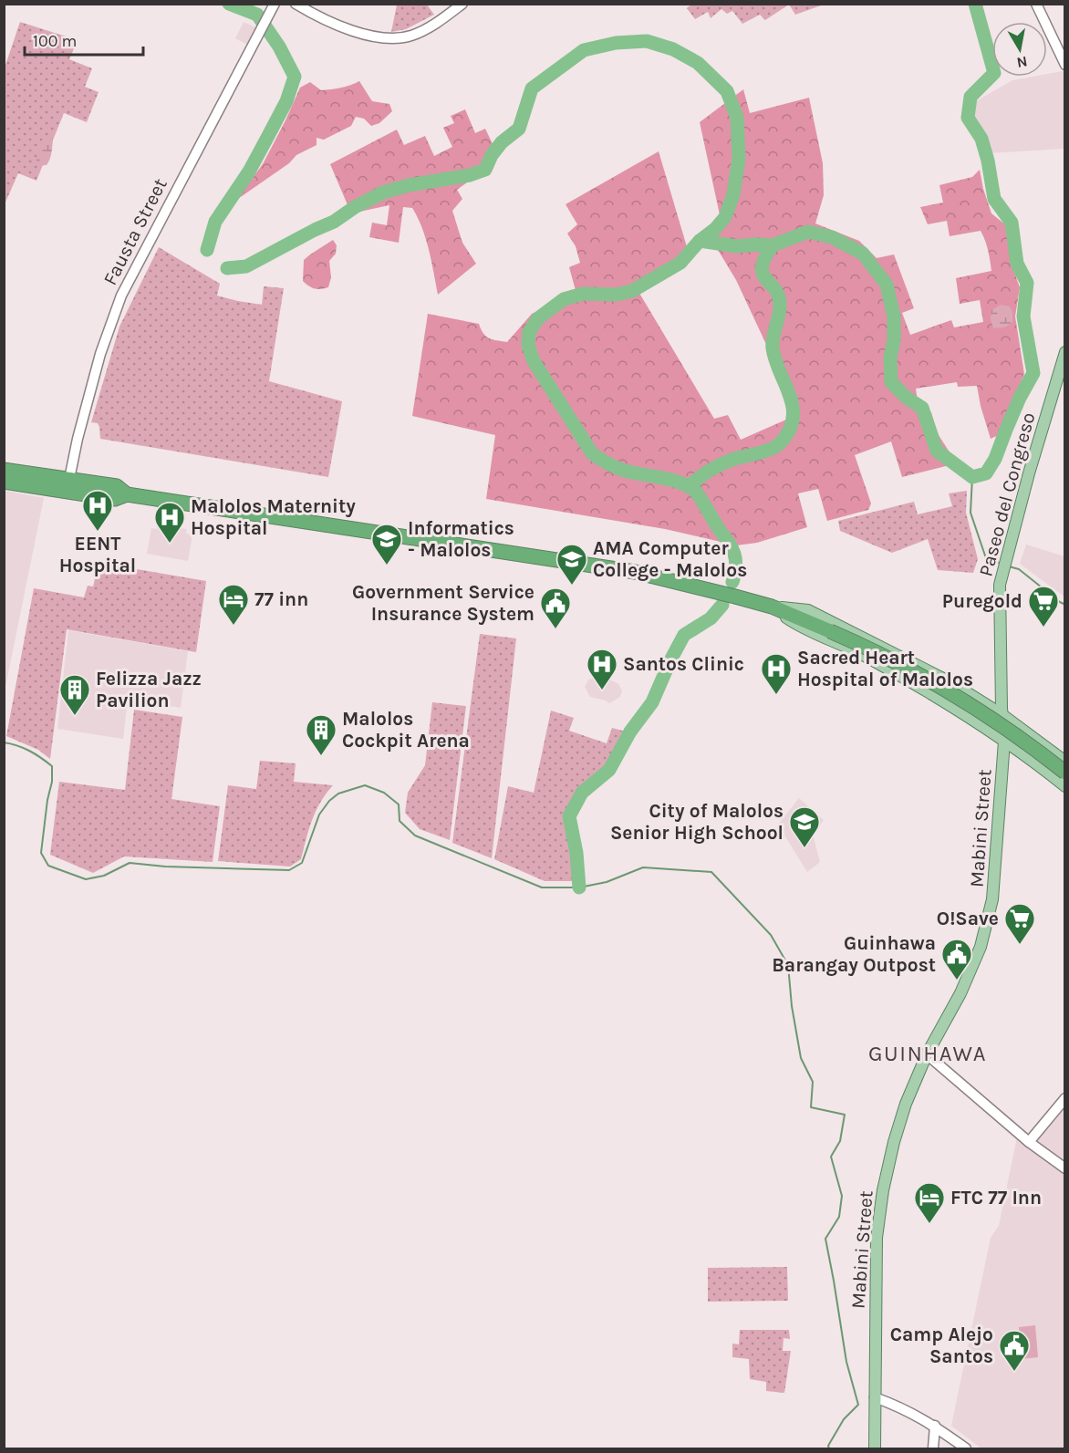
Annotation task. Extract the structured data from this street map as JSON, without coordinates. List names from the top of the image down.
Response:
{
  "streets": {
    "main road": ["Paseo del Congreso", "Mabini Street"],
    "street": ["Fausta Street"]
  },
  "crossings": [
    ["Paseo del Congreso", "Mabini Street"]
  ],
  "districts": ["GUINHAWA"],
  "places": {
    "hospital": [
      "EENT Hospital",
      "Malolos Maternity Hospital",
      "Santos Clinic",
      "Sacred Heart Hospital of Malolos"
    ],
    "school or university": ["Informatics - Malolos", "AMA Computer College - Malolos", "City of Malolos Senior High School"],
    "hotel": ["77 inn", "FTC 77 Inn"],
    "supermarket": ["Puregold", "O!Save"],
    "public building": ["Government Service Insurance System", "Guinhawa Barangay Outpost", "Camp Alejo Santos"],
    "building": ["Felizza Jazz Pavilion", "Malolos Cockpit Arena"]
  },
  "scale_bar": "100 m",
  "north": "bottom"
}
